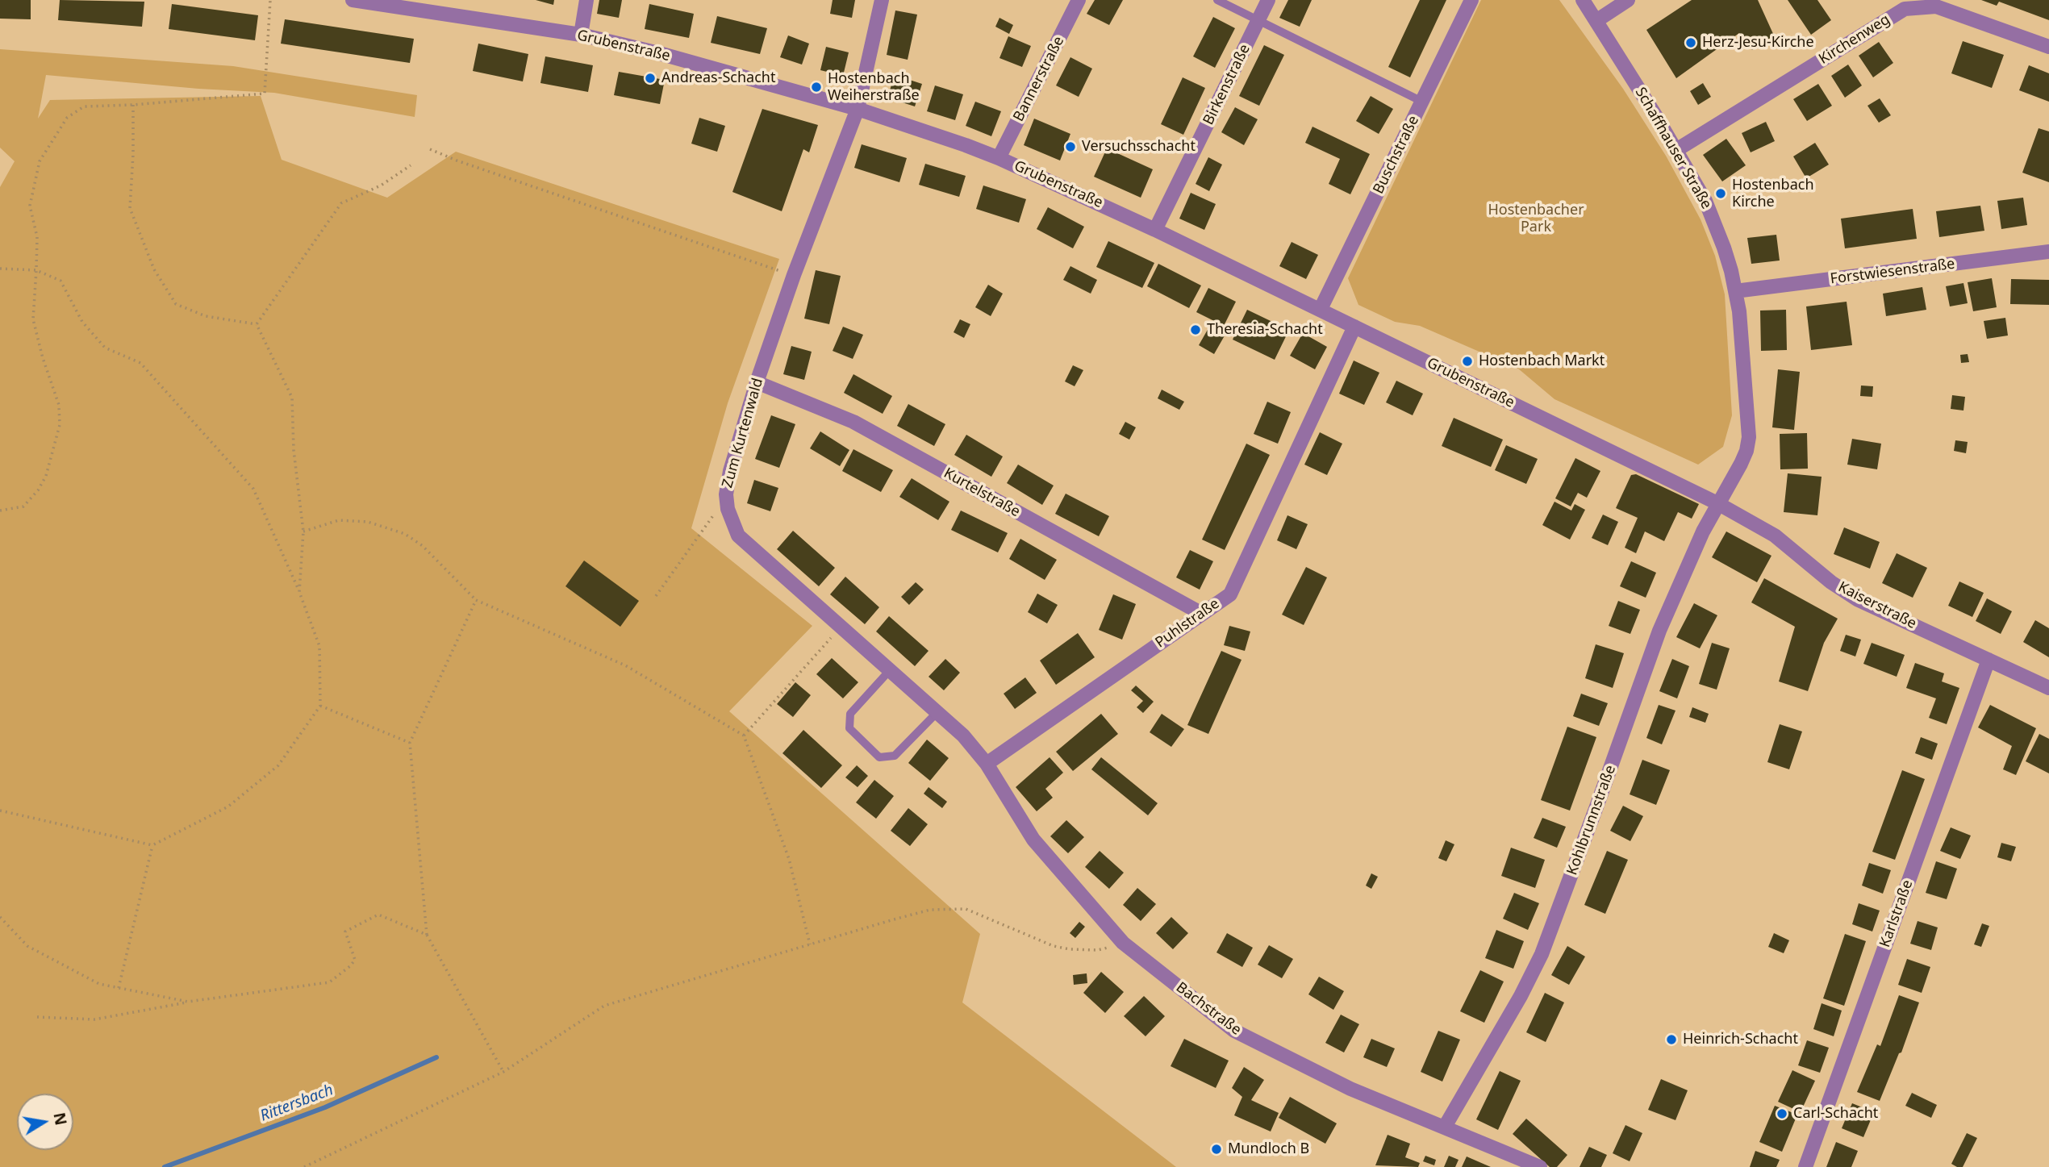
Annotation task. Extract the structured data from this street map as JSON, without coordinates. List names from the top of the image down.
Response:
{
  "streets": {
    "street": [
      "Kirchenweg",
      "Grubenstraße",
      "Bannerstraße",
      "Birkenstraße",
      "Schaffhauser Straße",
      "Buschstraße",
      "Forstwiesenstraße",
      "Zum Kurtenwald",
      "Kurtelstraße",
      "Kaiserstraße",
      "Puhlstraße",
      "Kohlbrunnstraße",
      "Karlstraße",
      "Bachstraße"
    ]
  },
  "crossings": [
    ["Kirchenweg", "Schaffhauser Straße"],
    ["Grubenstraße", "Bannerstraße"],
    ["Grubenstraße", "Birkenstraße"],
    ["Grubenstraße", "Schaffhauser Straße"],
    ["Grubenstraße", "Buschstraße"],
    ["Grubenstraße", "Zum Kurtenwald"],
    ["Grubenstraße", "Kaiserstraße"],
    ["Grubenstraße", "Puhlstraße"],
    ["Grubenstraße", "Kohlbrunnstraße"],
    ["Schaffhauser Straße", "Forstwiesenstraße"],
    ["Schaffhauser Straße", "Kaiserstraße"],
    ["Schaffhauser Straße", "Kohlbrunnstraße"],
    ["Zum Kurtenwald", "Kurtelstraße"],
    ["Zum Kurtenwald", "Puhlstraße"],
    ["Zum Kurtenwald", "Bachstraße"],
    ["Kurtelstraße", "Puhlstraße"],
    ["Kaiserstraße", "Kohlbrunnstraße"],
    ["Kaiserstraße", "Karlstraße"],
    ["Puhlstraße", "Bachstraße"],
    ["Kohlbrunnstraße", "Bachstraße"]
  ],
  "water": ["Rittersbach"],
  "parks": ["Hostenbacher Park"],
  "places": [
    "Herz-Jesu-Kirche",
    "Andreas-Schacht",
    "Hostenbach Weiherstraße",
    "Versuchsschacht",
    "Hostenbach Kirche",
    "Theresia-Schacht",
    "Hostenbach Markt",
    "Heinrich-Schacht",
    "Carl-Schacht",
    "Mundloch B"
  ],
  "north": "right"
}
